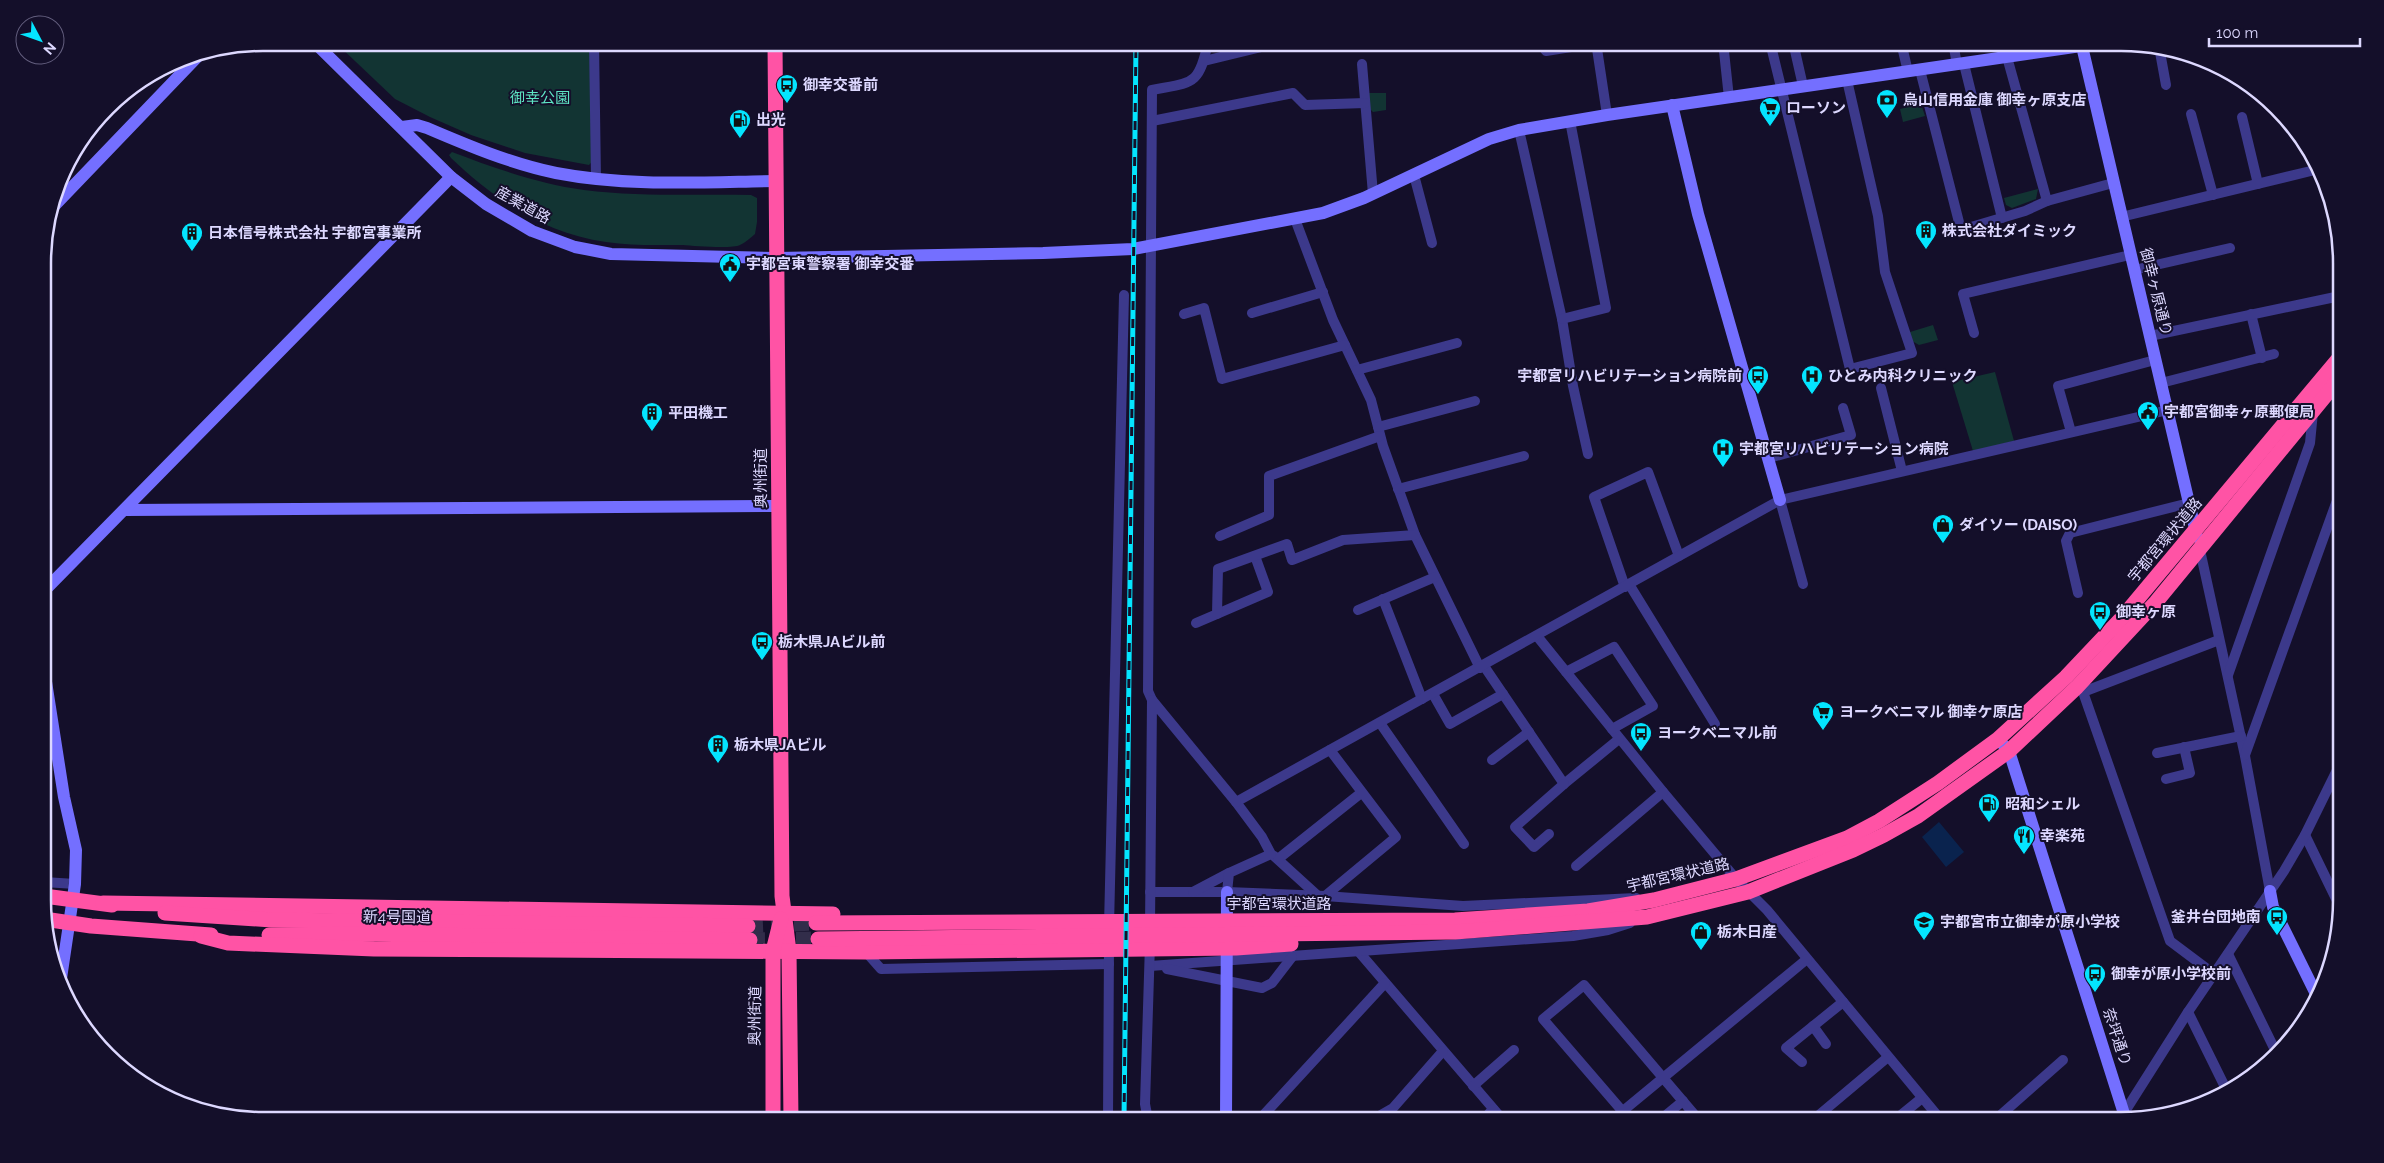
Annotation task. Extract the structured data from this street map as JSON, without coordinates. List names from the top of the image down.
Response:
{
  "streets": {
    "highway": ["奥州街道", "宇都宮環状道路", "新4号国道"],
    "street": ["産業道路", "御幸ヶ原通り", "奈坪通り"]
  },
  "crossings": [
    ["産業道路", "奥州街道"],
    ["御幸ヶ原通り", "宇都宮環状道路"],
    ["宇都宮環状道路", "奈坪通り"]
  ],
  "parks": ["御幸公園"],
  "places": {
    "bus stop": [
      "御幸交番前",
      "宇都宮リハビリテーション病院前",
      "御幸ヶ原",
      "栃木県JAビル前",
      "ヨークベニマル前",
      "釜井台団地南",
      "御幸が原小学校前"
    ],
    "bank": ["烏山信用金庫 御幸ヶ原支店"],
    "supermarket": ["ローソン", "ヨークベニマル 御幸ケ原店"],
    "fuel station": ["出光", "昭和シェル"],
    "building": [
      "株式会社ダイミック",
      "日本信号株式会社 宇都宮事業所",
      "平田機工",
      "栃木県JAビル"
    ],
    "public building": ["宇都宮東警察署 御幸交番", "宇都宮御幸ヶ原郵便局"],
    "hospital": ["ひとみ内科クリニック", "宇都宮リハビリテーション病院"],
    "shop": ["ダイソー (DAISO)", "栃木日産"],
    "restaurant": ["幸楽苑"],
    "school or university": ["宇都宮市立御幸が原小学校"]
  },
  "scale_bar": "100 m",
  "north": "bottom right"
}
